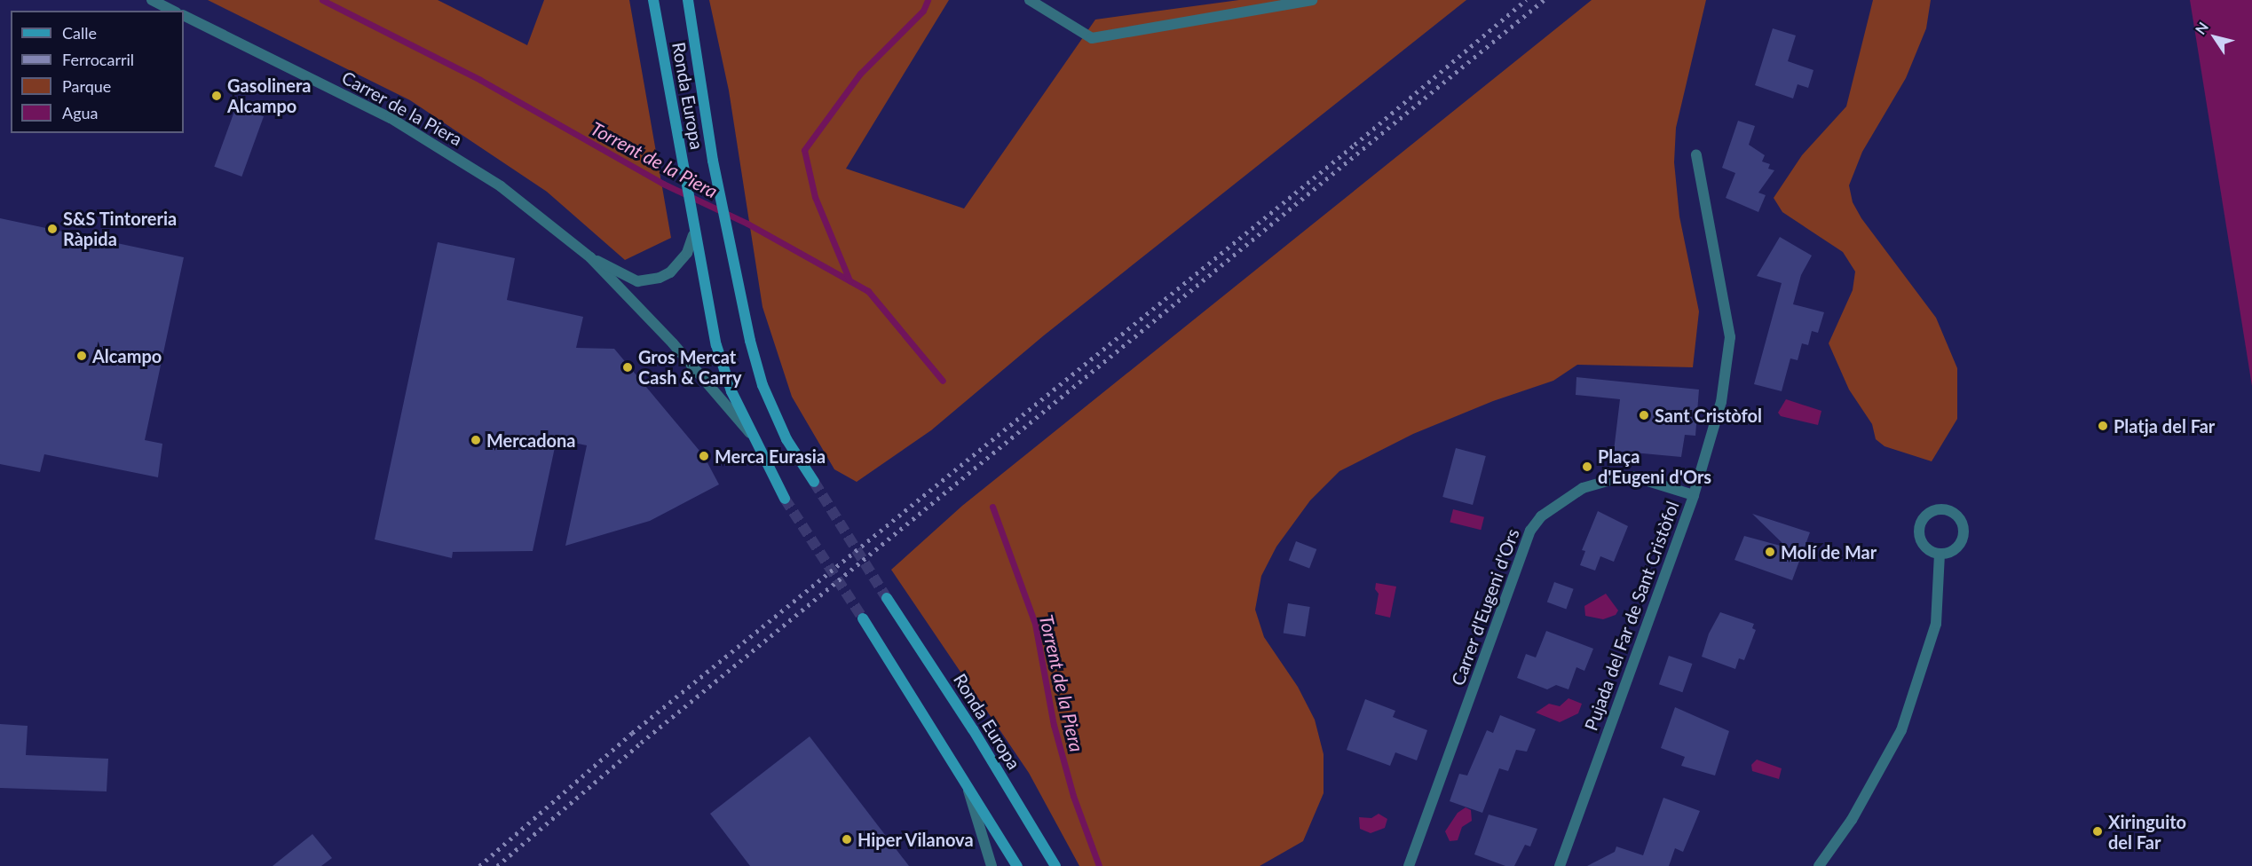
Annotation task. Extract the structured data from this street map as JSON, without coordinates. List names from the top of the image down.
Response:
{
  "streets": {
    "street": [
      "Ronda Europa",
      "Carrer de la Piera",
      "Carrer d'Eugeni d'Ors",
      "Pujada del Far de Sant Cristòfol"
    ]
  },
  "crossings": [
    ["Ronda Europa", "Carrer de la Piera"],
    ["Carrer d'Eugeni d'Ors", "Pujada del Far de Sant Cristòfol"]
  ],
  "water": ["Torrent de la Piera"],
  "places": [
    "Gasolinera Alcampo",
    "S&S Tintoreria Ràpida",
    "Alcampo",
    "Gros Mercat Cash & Carry",
    "Sant Cristòfol",
    "Platja del Far",
    "Mercadona",
    "Merca Eurasia",
    "Plaça d'Eugeni d'Ors",
    "Molí de Mar",
    "Xiringuito del Far",
    "Hiper Vilanova"
  ],
  "legend": [
    "Calle",
    "Ferrocarril",
    "Parque",
    "Agua"
  ],
  "north": "top left"
}
